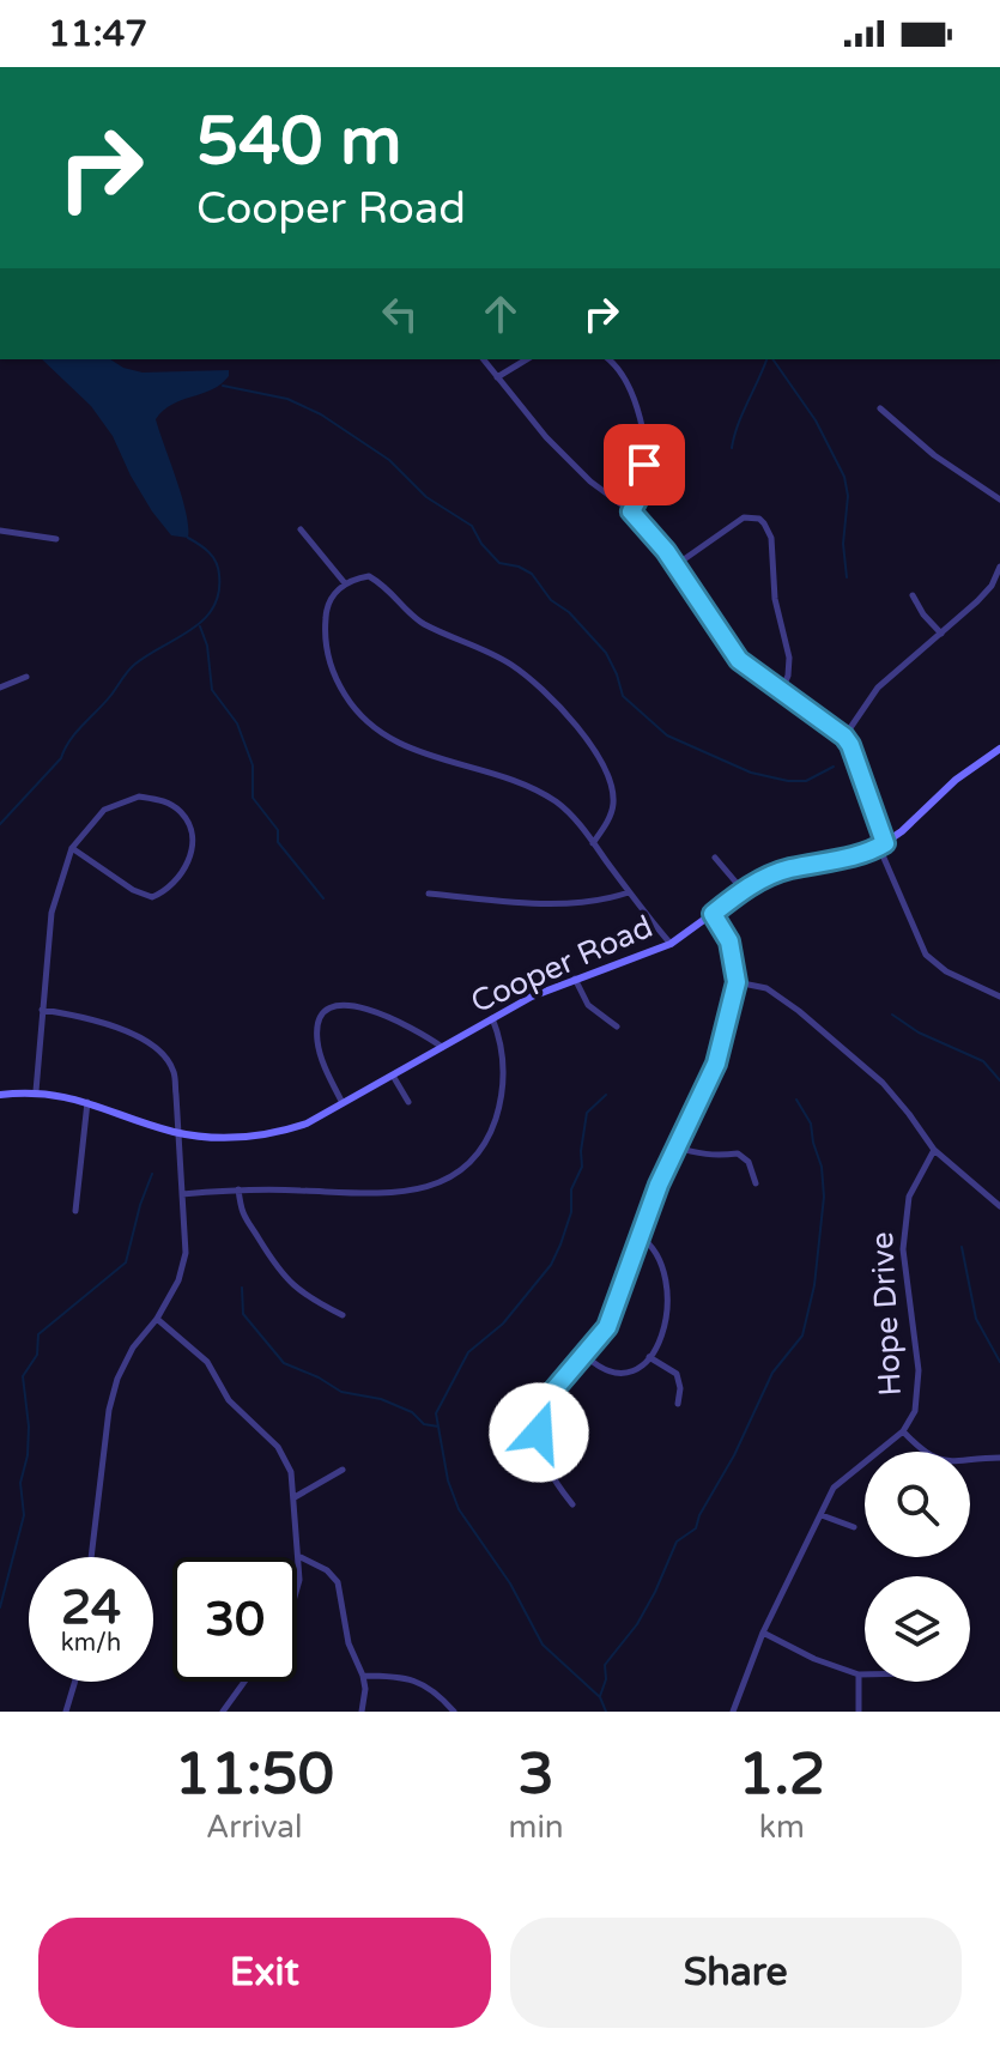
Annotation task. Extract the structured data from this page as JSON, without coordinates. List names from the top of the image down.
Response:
{
  "streets": {
    "street": ["Cooper Road", "Hope Drive"]
  },
  "page": {
    "status": "11:47",
    "turn": ["540 m", "Cooper Road"],
    "speed": "24 km/h",
    "limit": "30",
    "eta": [
      "11:50",
      "Arrival",
      "3",
      "min",
      "1.2",
      "km"
    ],
    "buttons": ["Exit", "Share"]
  }
}
